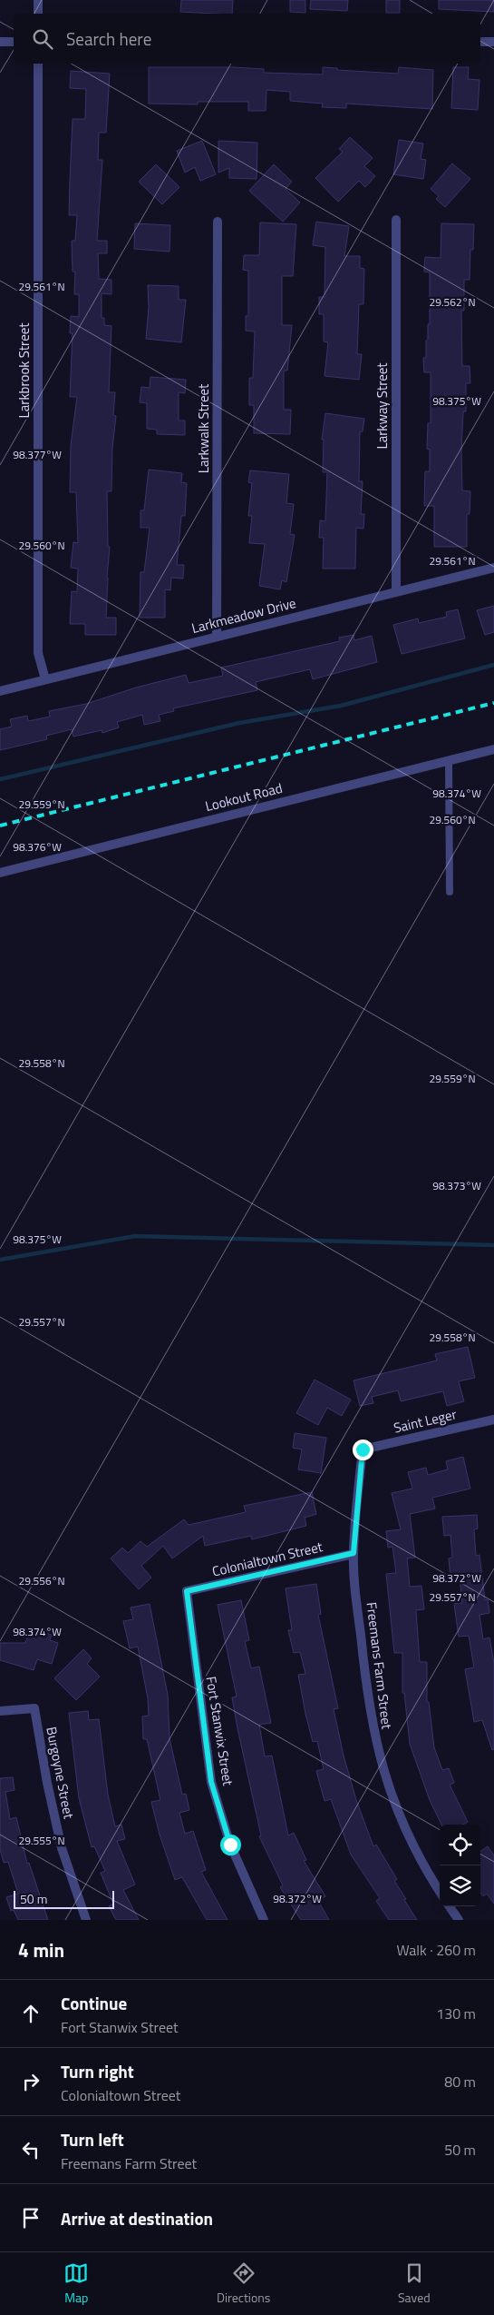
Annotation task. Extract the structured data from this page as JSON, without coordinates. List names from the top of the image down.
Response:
{
  "streets": {
    "street": [
      "Larkbrook Street",
      "Larkway Street",
      "Larkwalk Street",
      "Larkmeadow Drive",
      "Lookout Road",
      "Saint Leger",
      "Colonialtown Street",
      "Freemans Farm Street",
      "Fort Stanwix Street",
      "Burgoyne Street"
    ]
  },
  "crossings": [
    ["Larkbrook Street", "Larkmeadow Drive"],
    ["Larkway Street", "Larkmeadow Drive"],
    ["Larkwalk Street", "Larkmeadow Drive"],
    ["Saint Leger", "Freemans Farm Street"],
    ["Colonialtown Street", "Freemans Farm Street"],
    ["Colonialtown Street", "Fort Stanwix Street"]
  ],
  "scale_bar": "50 m",
  "page": {
    "search": "Search here",
    "scale": "50 m",
    "heading": ["4 min", "Walk · 260 m"],
    "list": [
      ["Continue", "Fort Stanwix Street", "130 m"],
      ["Turn right", "Colonialtown Street", "80 m"],
      ["Turn left", "Freemans Farm Street", "50 m"],
      "Arrive at destination"
    ],
    "nav": ["Map", "Directions", "Saved"]
  },
  "coordinates": [
    "29.561°N",
    "29.562°N",
    "98.375°W",
    "98.377°W",
    "29.560°N",
    "98.374°W",
    "29.559°N",
    "98.376°W",
    "29.558°N",
    "98.373°W",
    "29.557°N",
    "98.372°W",
    "29.556°N",
    "29.555°N"
  ]
}
